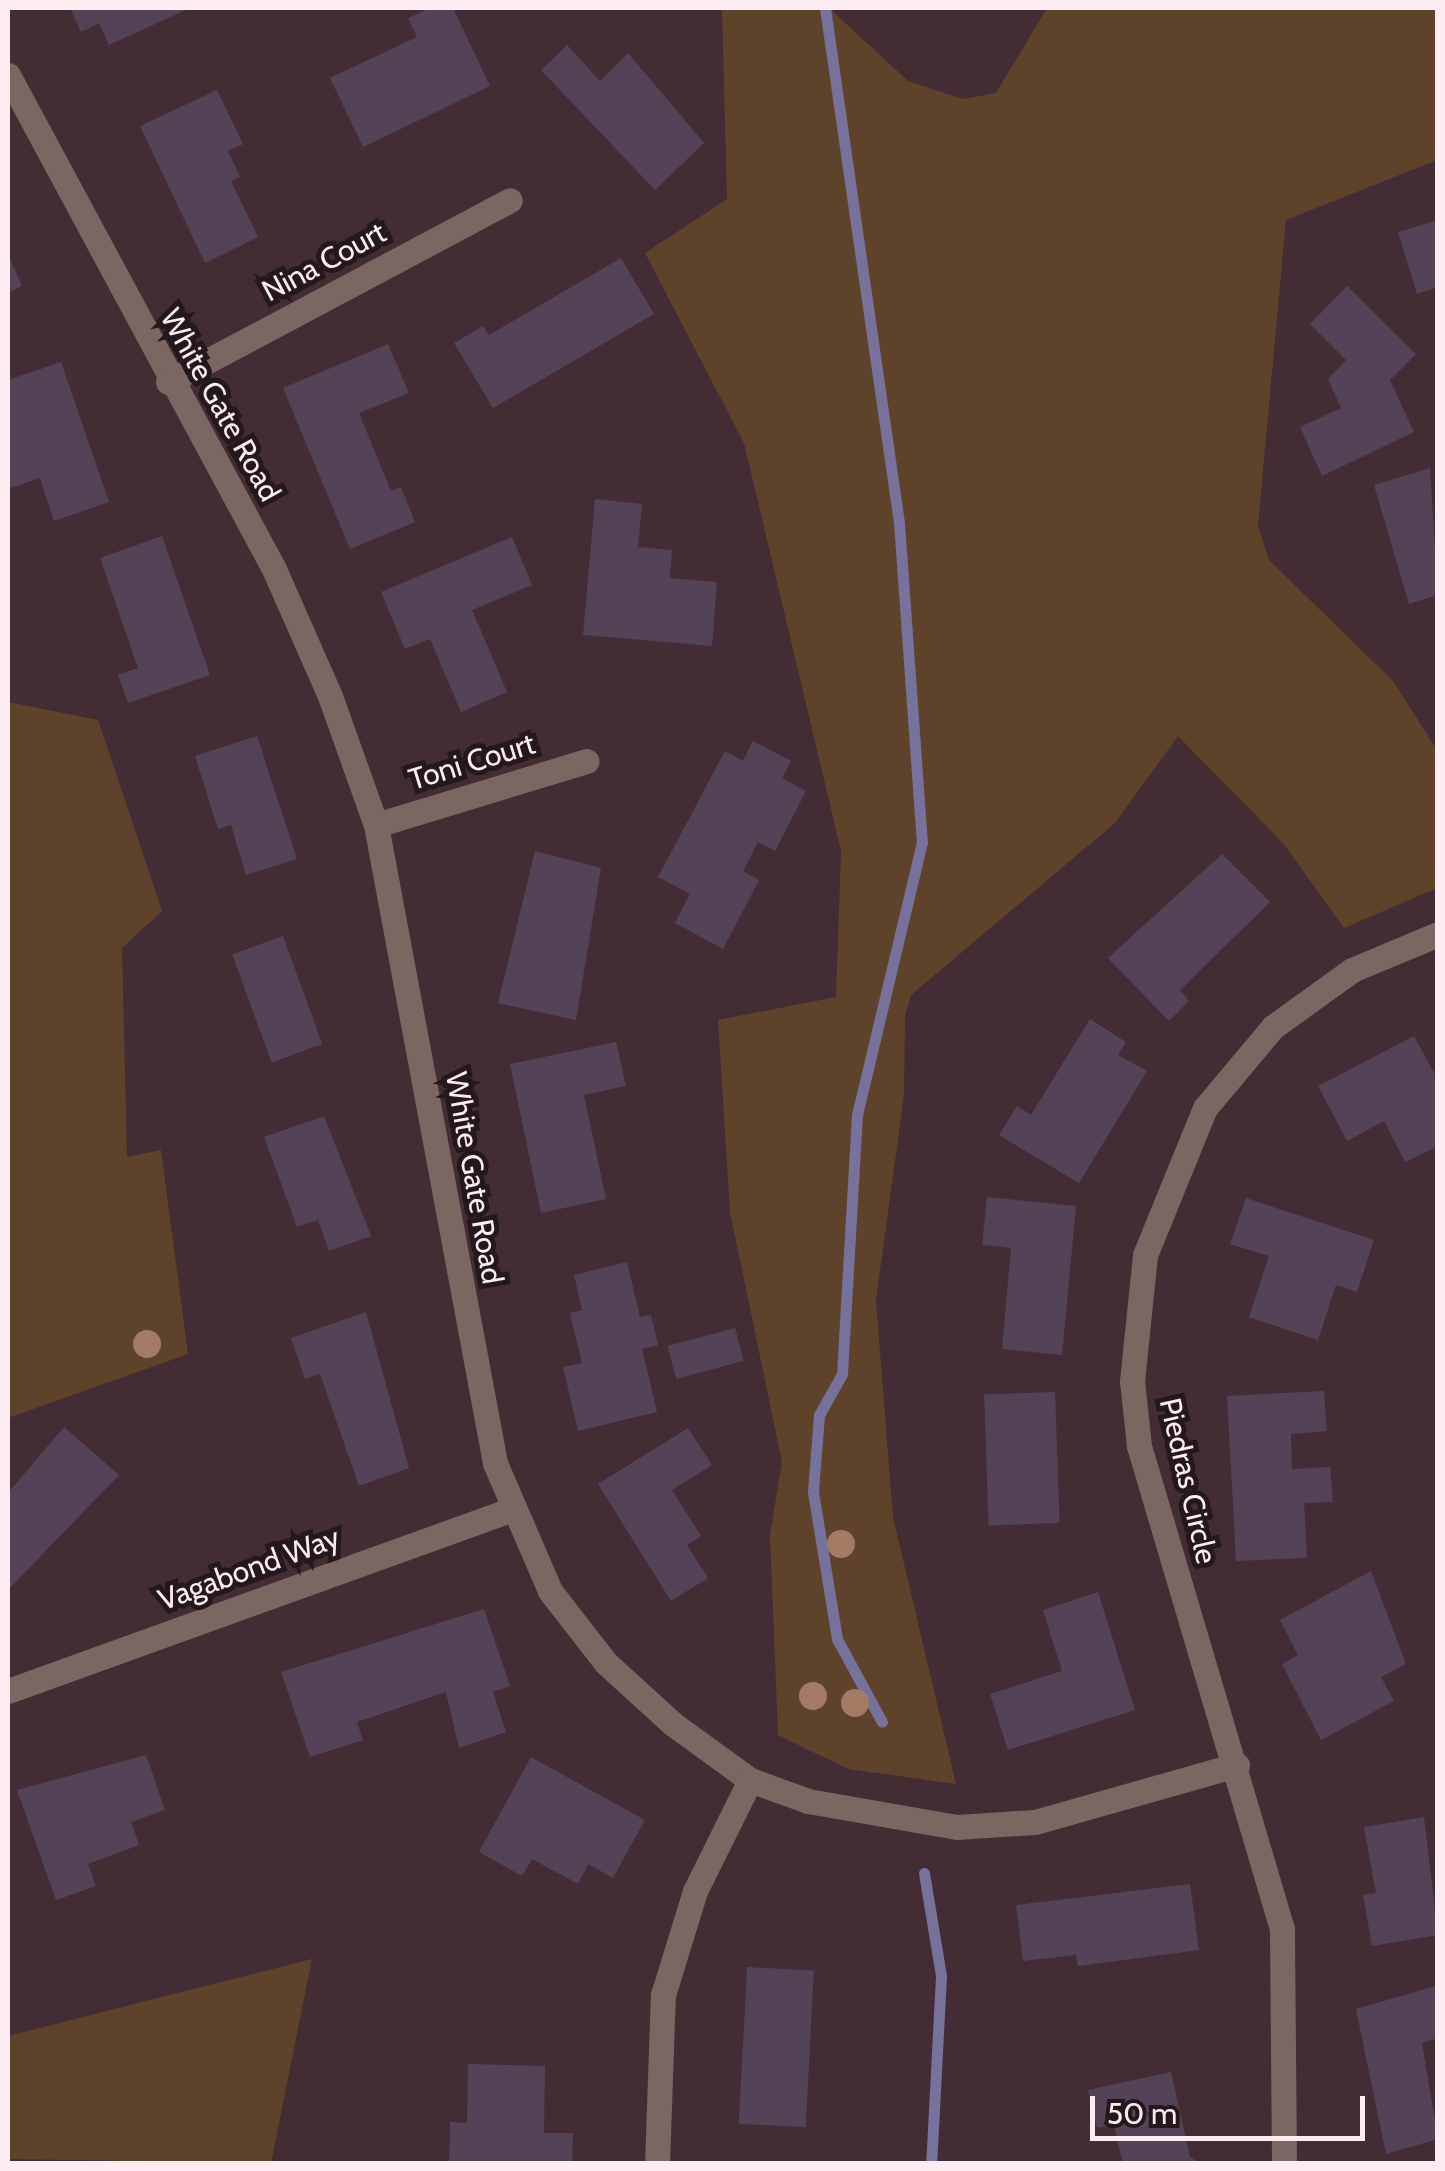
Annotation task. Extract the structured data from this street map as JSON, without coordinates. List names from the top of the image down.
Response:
{
  "streets": {
    "street": [
      "Nina Court",
      "White Gate Road",
      "Toni Court",
      "Piedras Circle",
      "Vagabond Way"
    ]
  },
  "crossings": [
    ["Nina Court", "White Gate Road"],
    ["White Gate Road", "Toni Court"],
    ["White Gate Road", "Piedras Circle"],
    ["White Gate Road", "Vagabond Way"]
  ],
  "scale_bar": "50 m"
}
